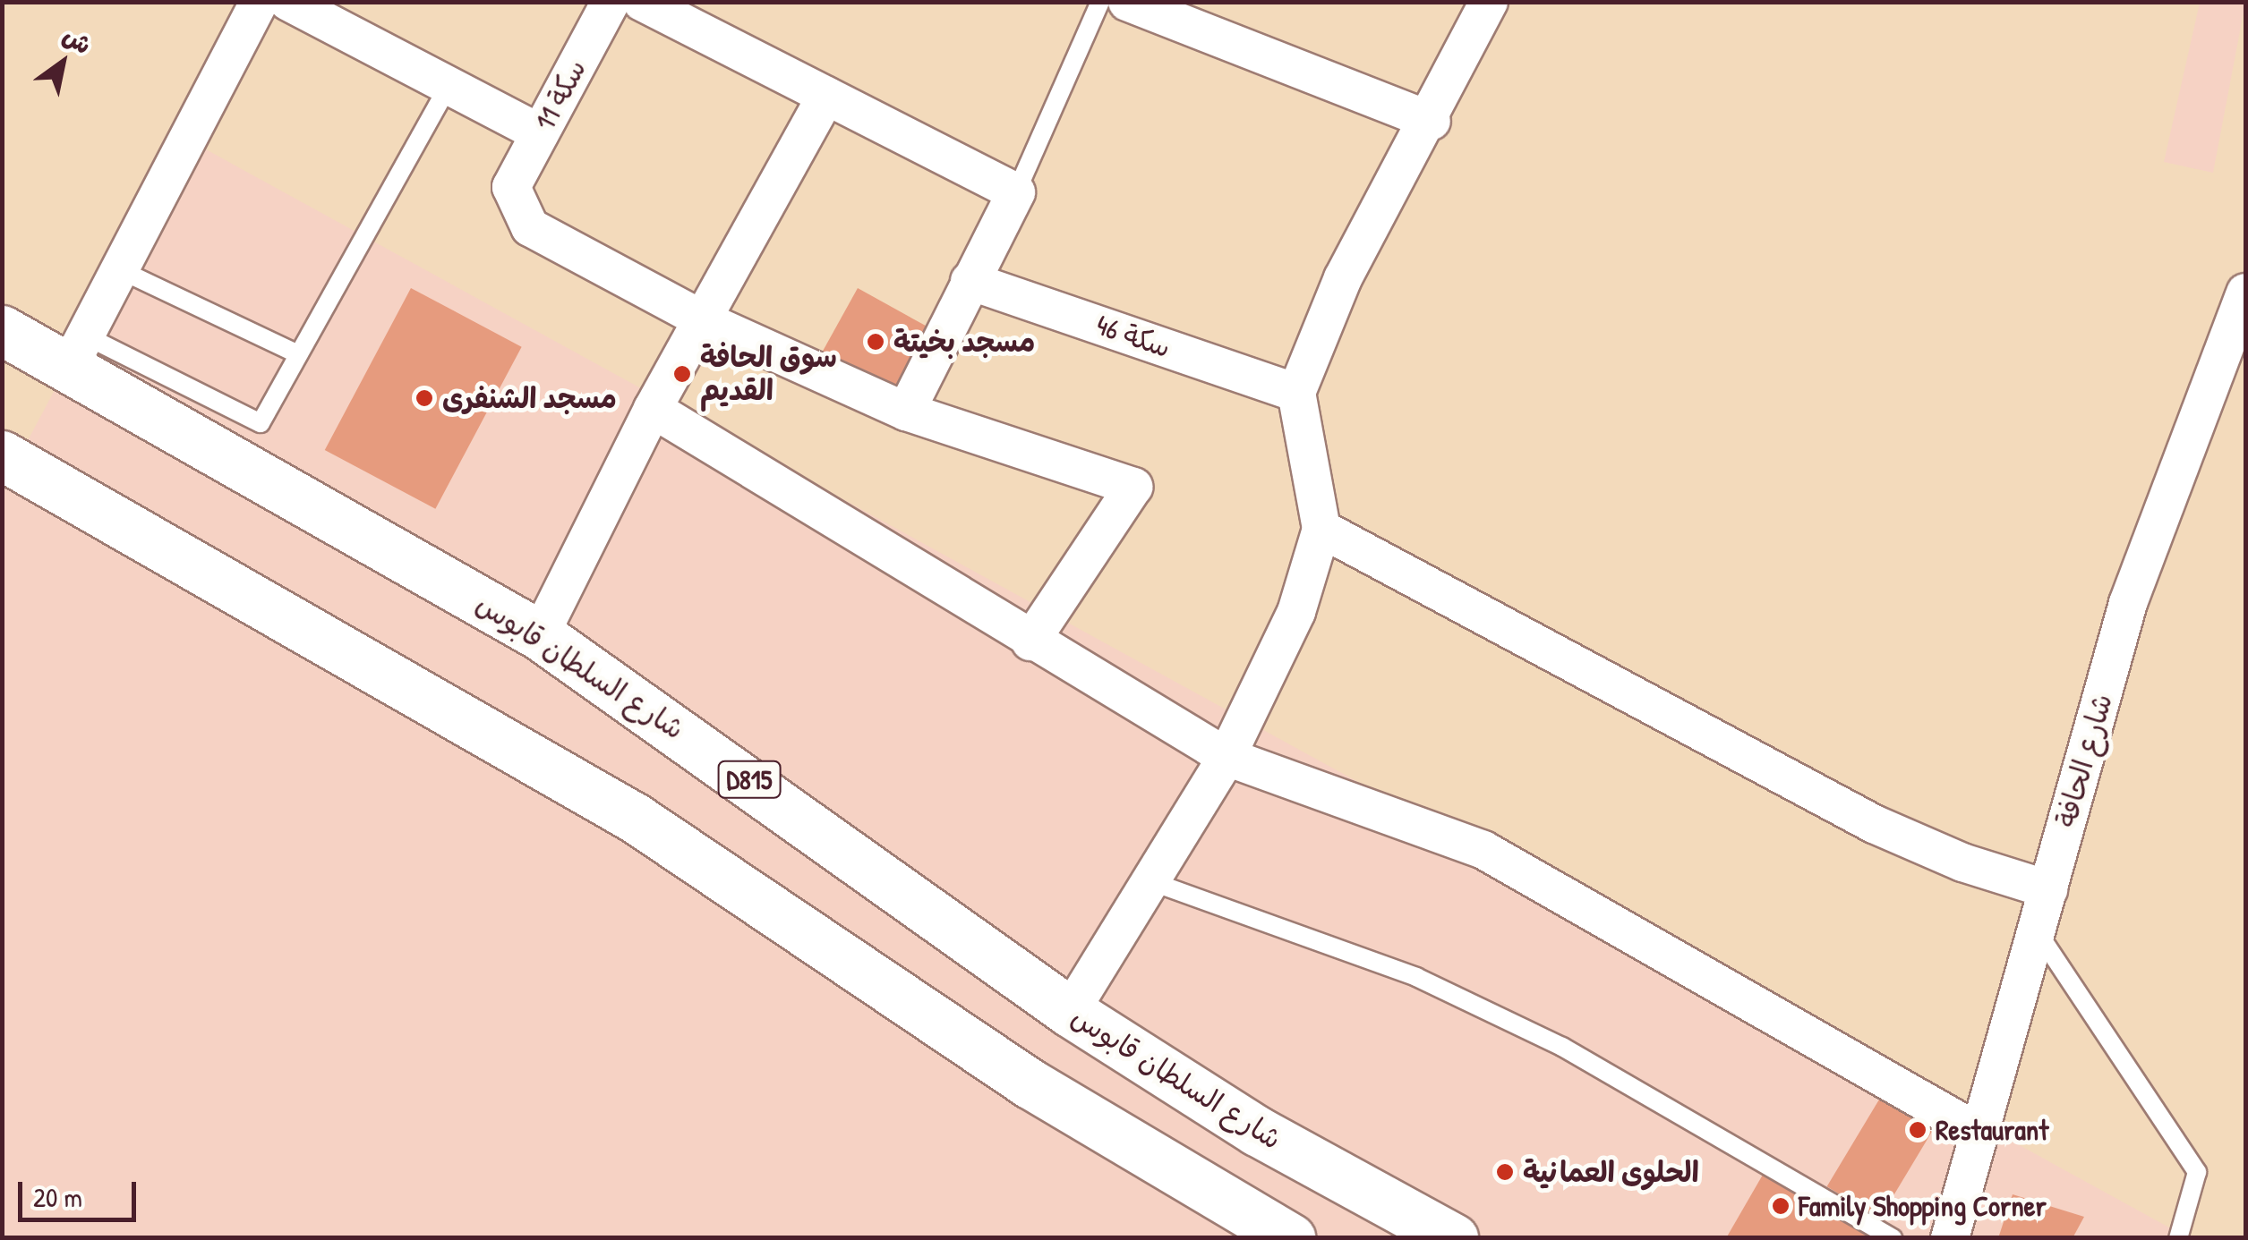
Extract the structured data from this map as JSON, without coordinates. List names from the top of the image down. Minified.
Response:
{"streets":{"main road":["شارع السلطان قابوس","D815"],"street":["سكة 11","سكة 46","شارع الحافة"]},"places":["مسجد بخيتة","سوق الحافة القديم","مسجد الشنفرى","Restaurant","الحلوى العمانية","Family Shopping Corner"],"scale_bar":"20 m","north":"top right"}
